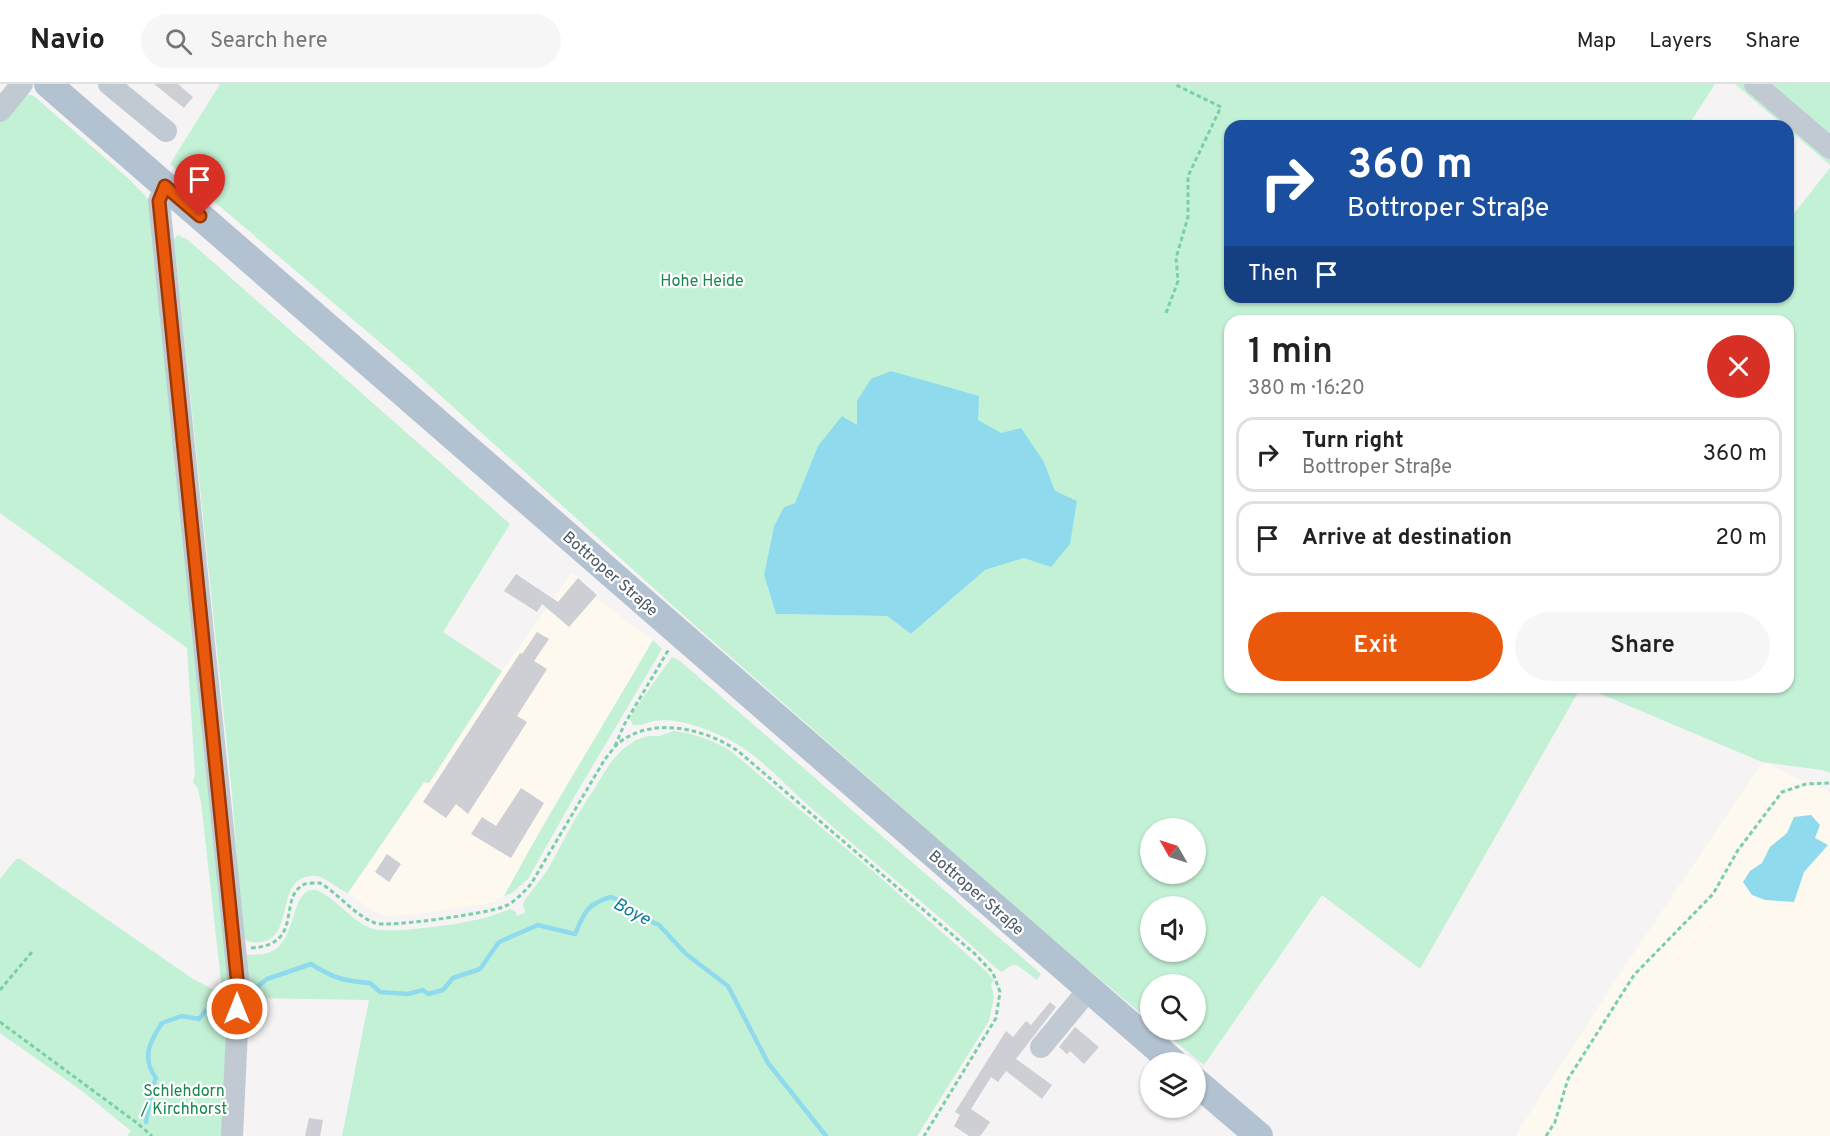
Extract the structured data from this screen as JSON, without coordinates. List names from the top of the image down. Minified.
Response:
{"streets":{"main road":["Bottroper Straße"]},"water":["Boye"],"parks":["Hohe Heide","Schlehdorn / Kirchhorst"],"north":"top left","page":{"header":"Navio","search":"Search here","nav":["Map","Layers","Share"],"turn":["360 m","Bottroper Straße"],"then":"Then","heading":["1 min","380 m · 16:20"],"list":[{"name":"Turn right","note":"Bottroper Straße","value":"360 m"},{"name":"Arrive at destination","value":"20 m"}],"buttons":["Exit","Share"]}}
